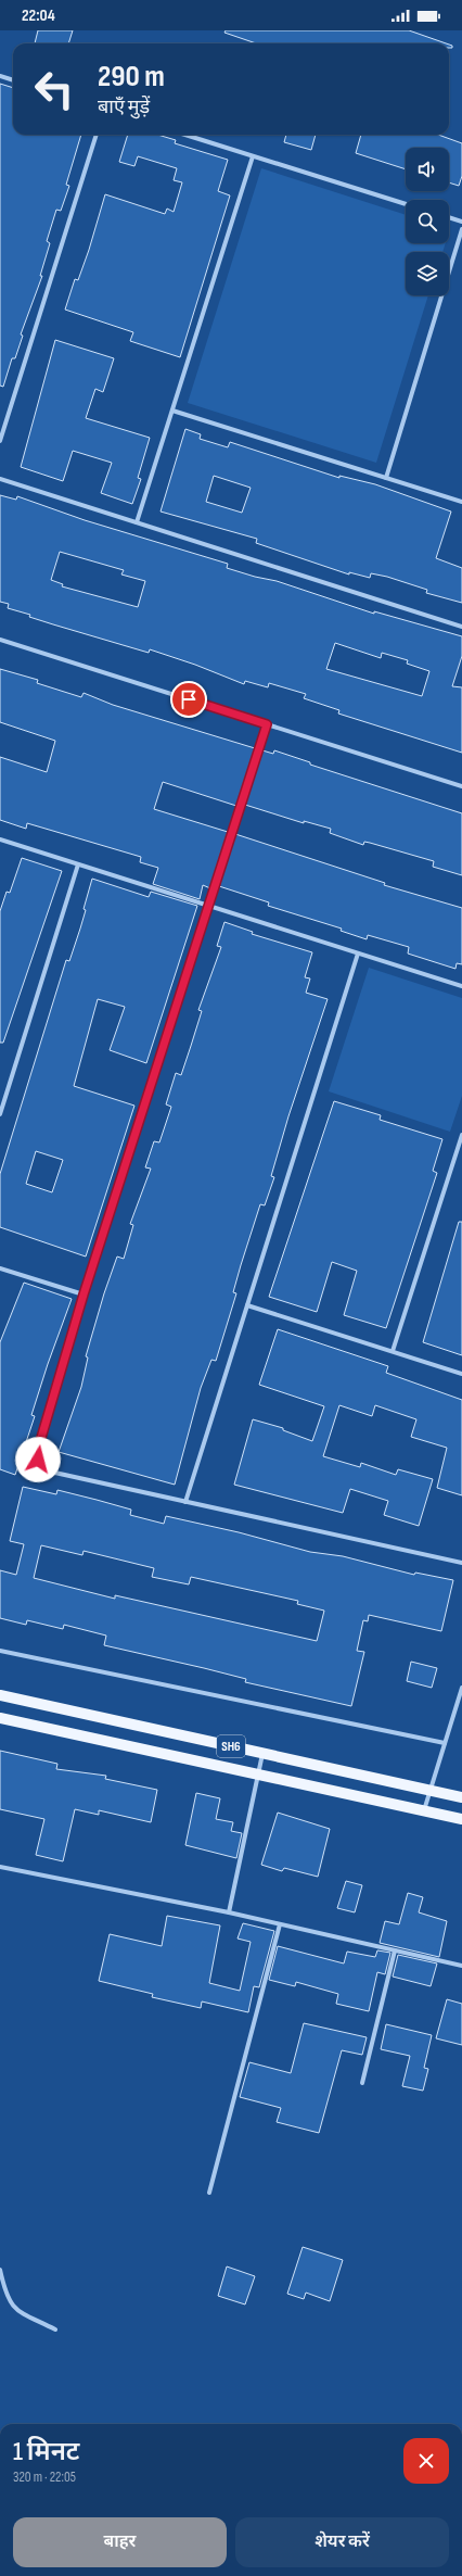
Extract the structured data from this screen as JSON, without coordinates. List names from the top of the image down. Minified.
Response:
{"streets":{"main road":["SH6"]},"page":{"status":"22:04","turn":["290 m","बाएँ मुड़ें"],"heading":["1 मिनट","320 m · 22:05"],"buttons":["बाहर","शेयर करें"]}}
